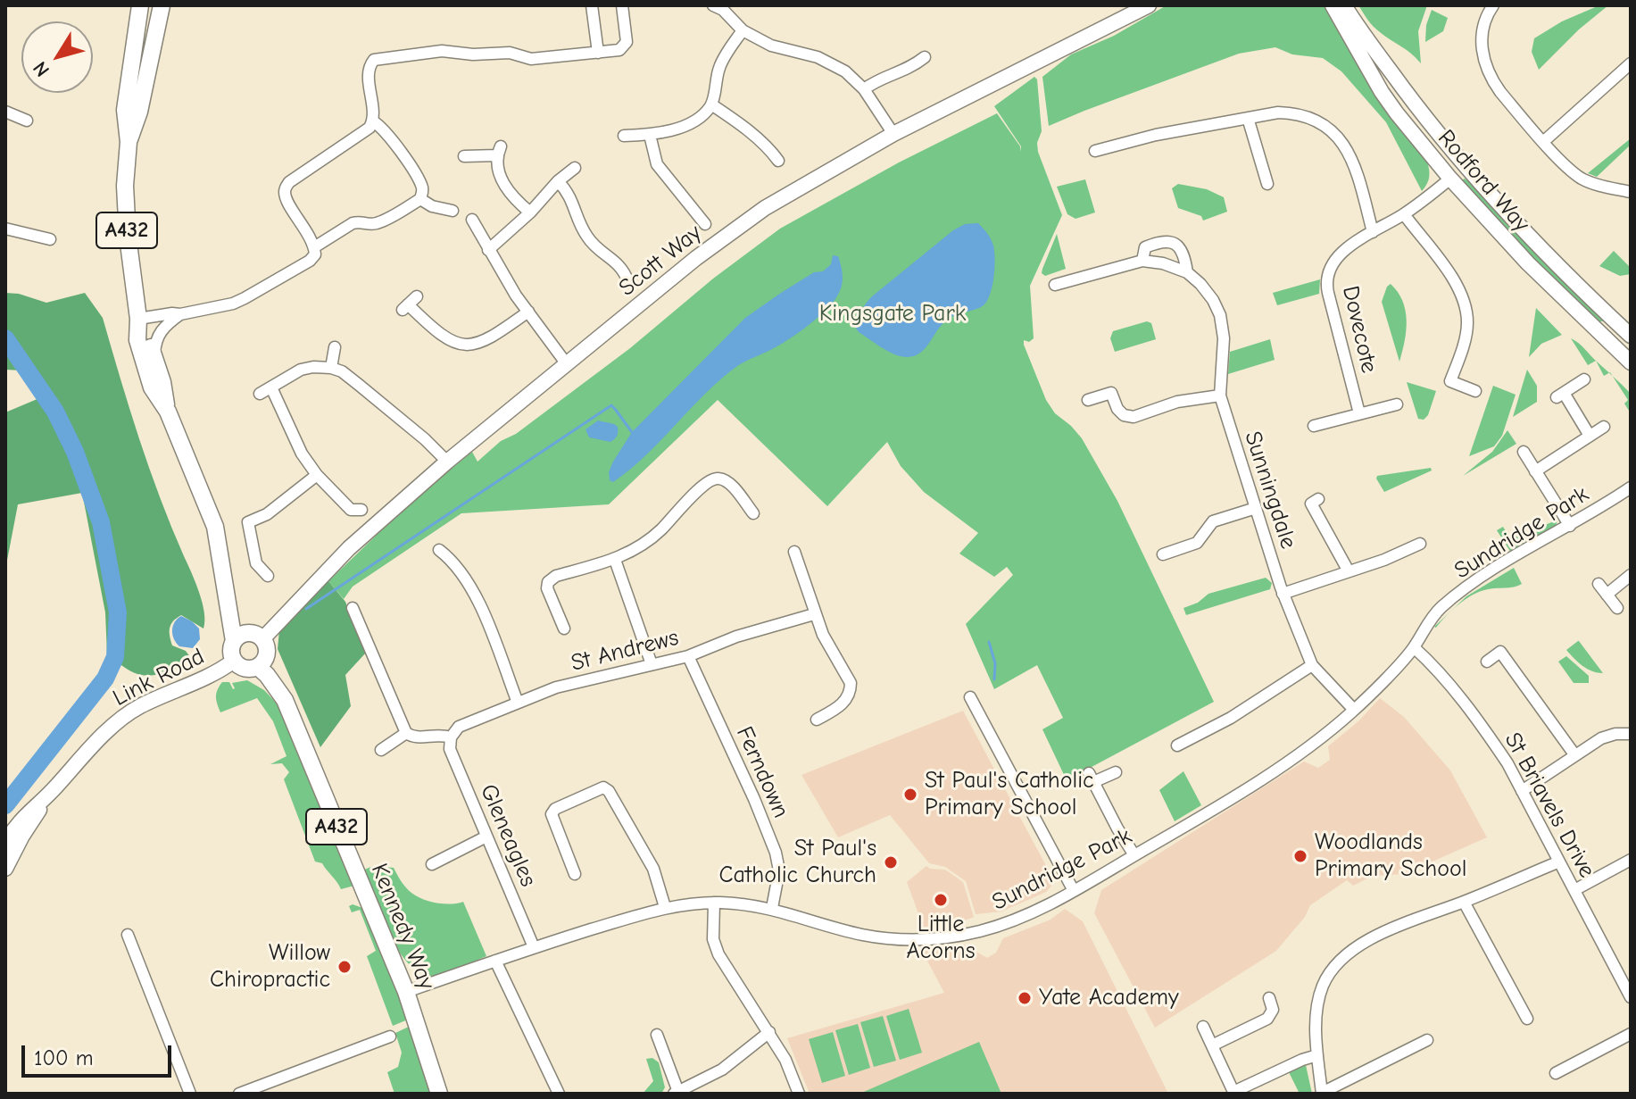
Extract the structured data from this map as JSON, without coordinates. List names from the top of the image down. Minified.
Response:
{"streets":{"main road":["A432","Kennedy Way"],"street":["Rodford Way","Scott Way","Dovecote","Sunningdale","Sundridge Park","St Andrews","Link Road","Ferndown","St Briavels Drive","Gleneagles"]},"crossings":[["Rodford Way","Dovecote"],["A432","Scott Way"],["A432","Link Road"],["A432","Kennedy Way"],["Scott Way","Link Road"],["Scott Way","Kennedy Way"],["Sunningdale","Sundridge Park"],["Sundridge Park","Ferndown"],["Sundridge Park","St Briavels Drive"],["Sundridge Park","Gleneagles"],["Sundridge Park","Kennedy Way"],["St Andrews","Ferndown"],["St Andrews","Gleneagles"],["Link Road","Kennedy Way"]],"parks":["Kingsgate Park"],"places":["St Paul's Catholic Primary School","Woodlands Primary School","St Paul's Catholic Church","Little Acorns","Willow Chiropractic","Yate Academy"],"scale_bar":"100 m","north":"bottom left"}
